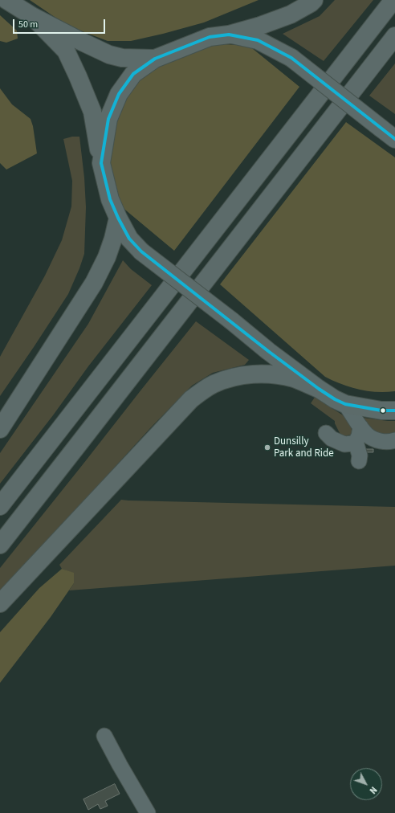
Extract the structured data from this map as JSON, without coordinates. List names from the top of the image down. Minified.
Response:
{"places":["Dunsilly Park and Ride"],"scale_bar":"50 m","north":"bottom right"}
